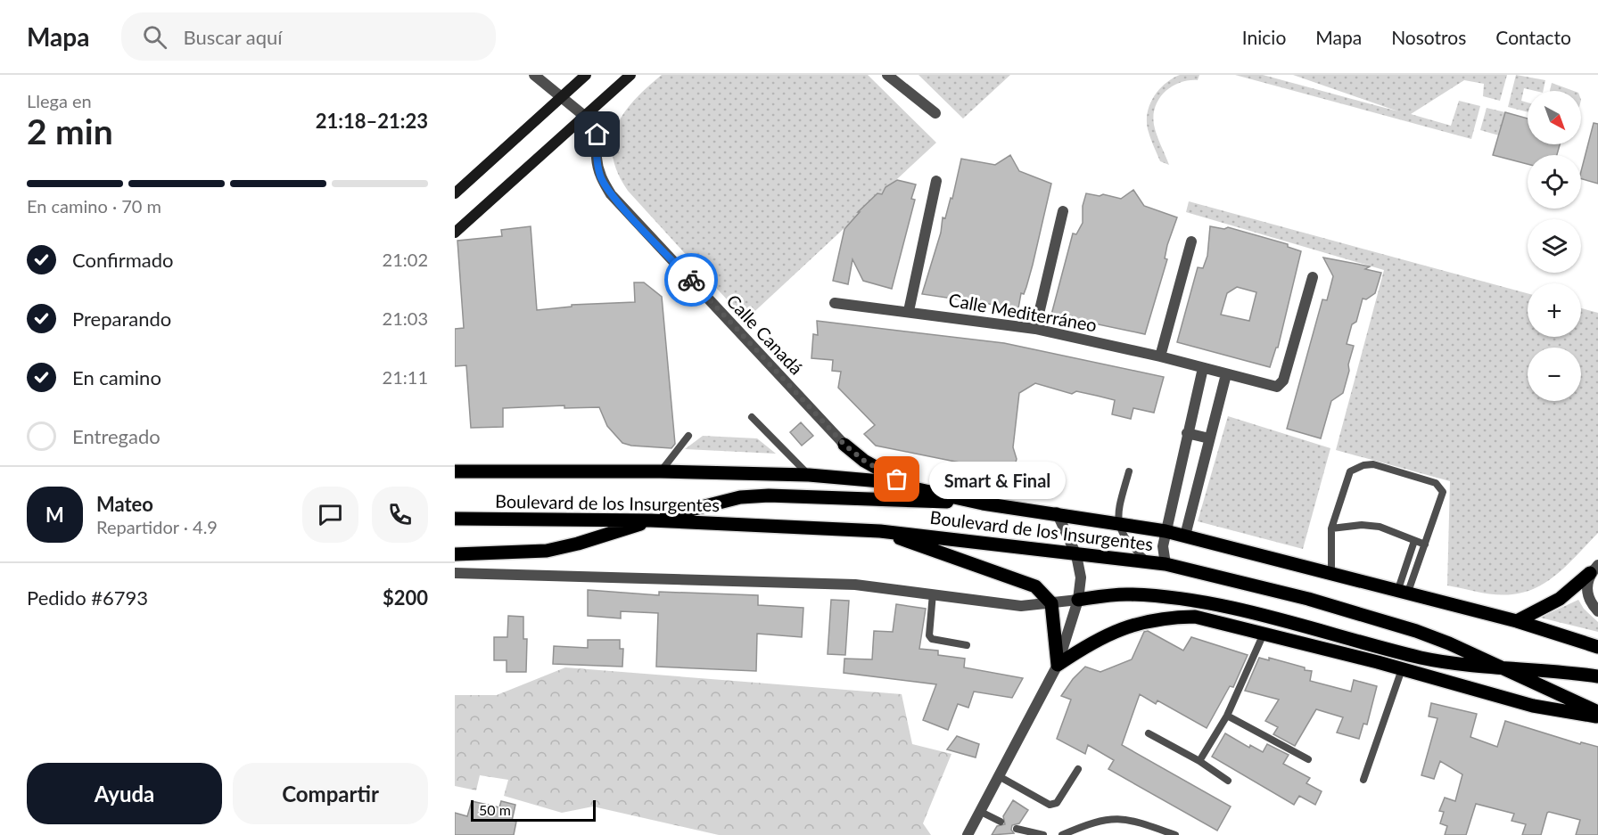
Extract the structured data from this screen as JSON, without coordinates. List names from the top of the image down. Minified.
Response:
{"streets":{"main road":["Boulevard de los Insurgentes"],"street":["Calle Mediterráneo","Calle Canadá"]},"places":["Smart & Final"],"scale_bar":"50 m","north":"bottom right","page":{"header":"Mapa","search":"Buscar aquí","nav":["Inicio","Mapa","Nosotros","Contacto"],"heading":["2 min","Llega en","21:18–21:23"],"panel":["Mateo","Repartidor · 4.9","Pedido #6793","$200"],"map_buttons":["+","−"],"bar":"En camino · 70 m","list":[["Confirmado","21:02"],["Preparando","21:03"],["En camino","21:11"],"Entregado"],"bubble":"Smart & Final","round":"M","buttons":["Ayuda","Compartir"],"scale":"50 m"}}
